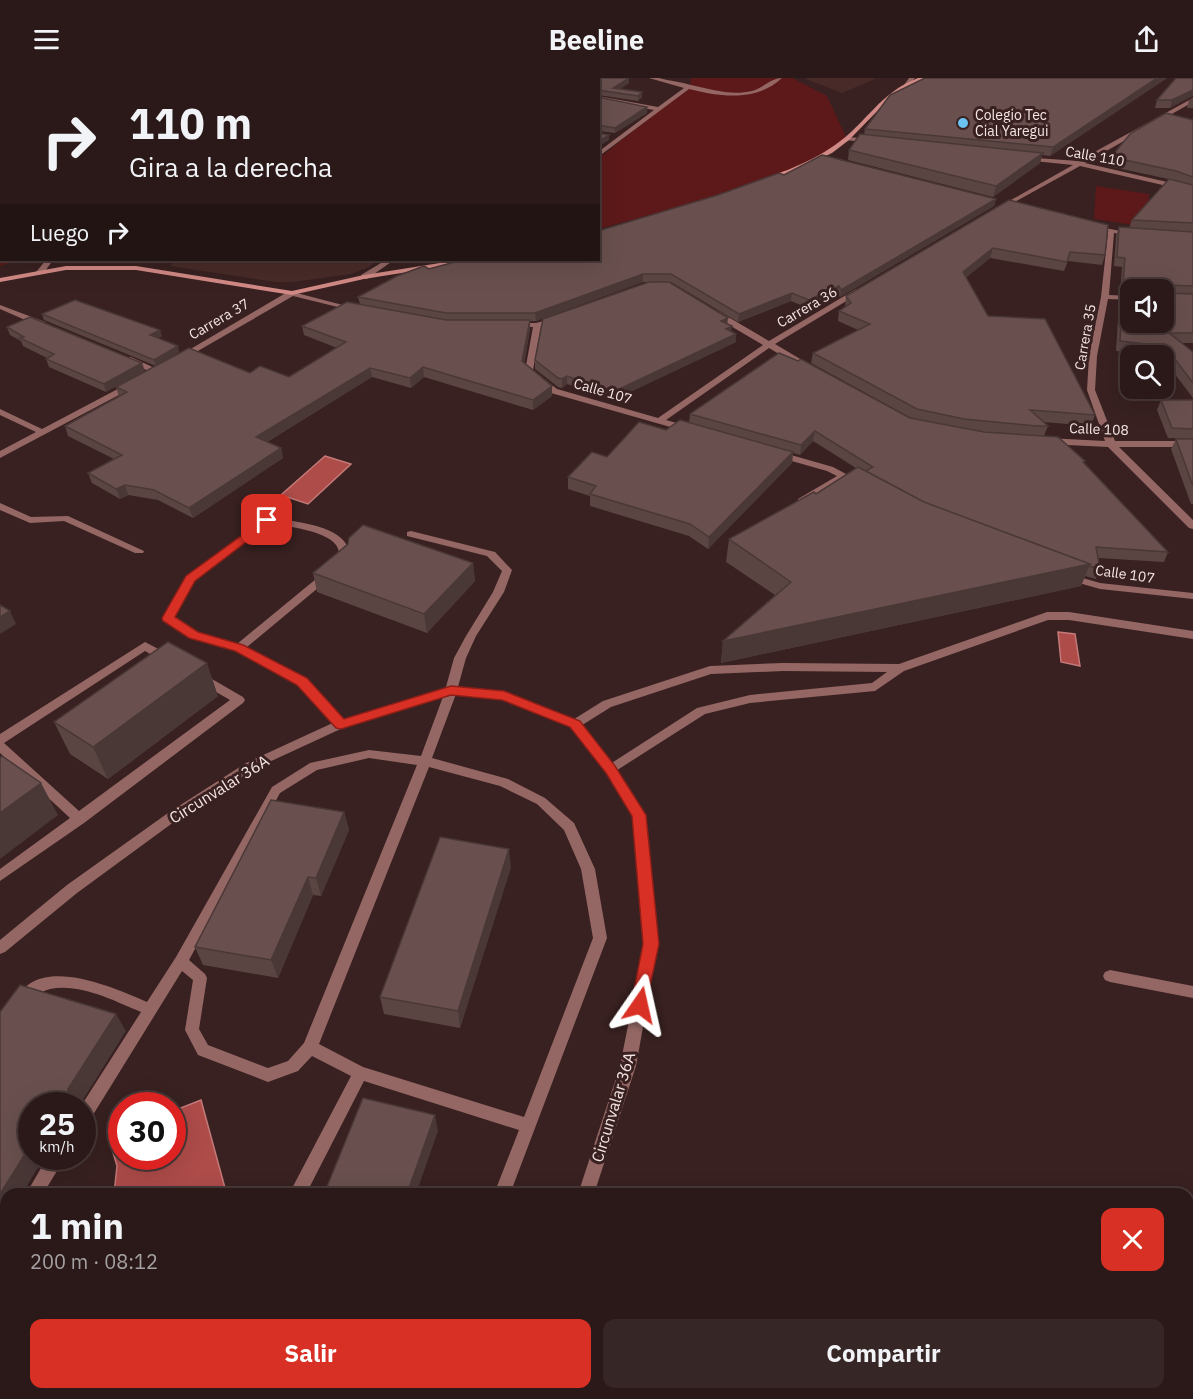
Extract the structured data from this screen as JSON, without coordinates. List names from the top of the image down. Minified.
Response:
{"streets":{"main road":["Carrera 37"],"street":["Calle 110","Carrera 36","Carrera 35","Calle 107","Calle 108","Circunvalar 36A"]},"crossings":[["Carrera 36","Calle 107"],["Carrera 35","Calle 108"]],"places":["Colegio Tec Cial Yaregui"],"page":{"header":"Beeline","turn":["110 m","Gira a la derecha"],"then":"Luego","speed":"25 km/h","limit":"30","heading":["1 min","200 m · 08:12"],"buttons":["Salir","Compartir"]}}
